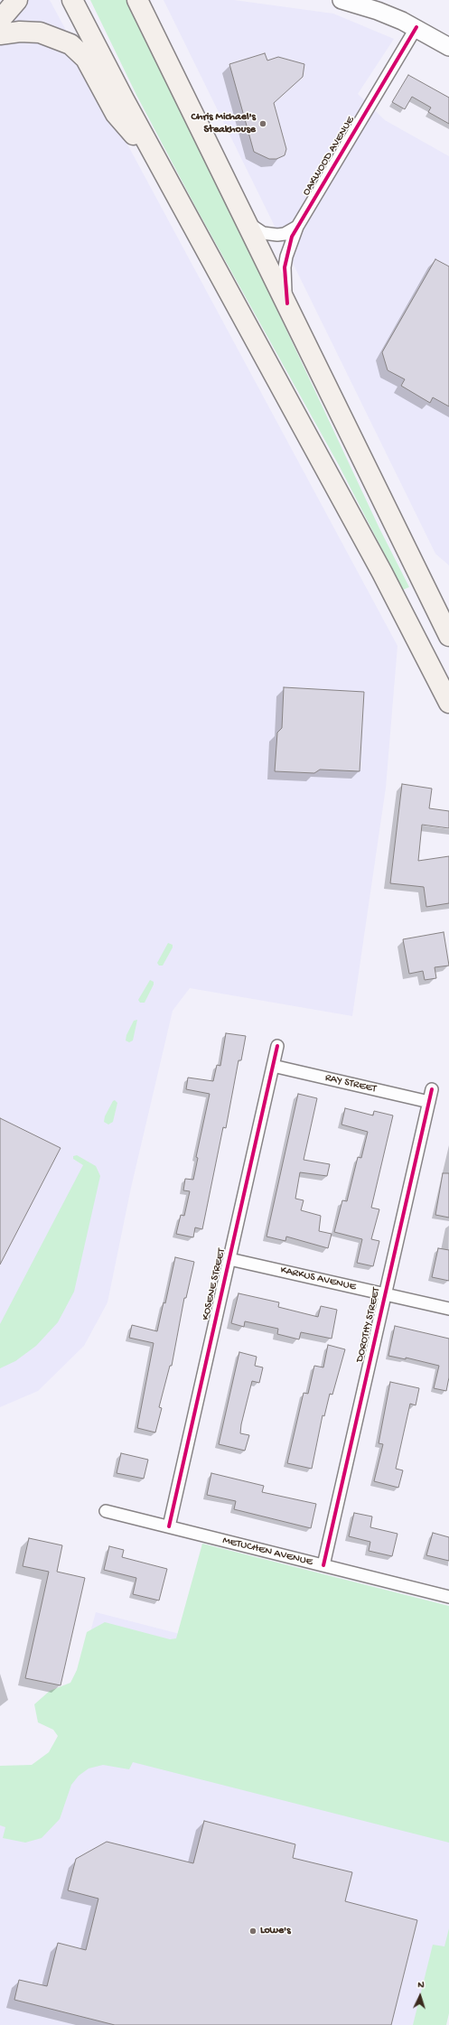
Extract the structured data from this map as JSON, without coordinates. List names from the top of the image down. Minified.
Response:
{"streets":{"street":["OAKWOOD AVENUE","RAY STREET","KARKUS AVENUE","KOSENE STREET","DOROTHY STREET","METUCHEN AVENUE"]},"crossings":[["RAY STREET","KOSENE STREET"],["RAY STREET","DOROTHY STREET"],["KARKUS AVENUE","KOSENE STREET"],["KARKUS AVENUE","DOROTHY STREET"],["KOSENE STREET","METUCHEN AVENUE"],["DOROTHY STREET","METUCHEN AVENUE"]],"places":["Chris Michael's Steakhouse","Lowe's"],"north":"top"}
